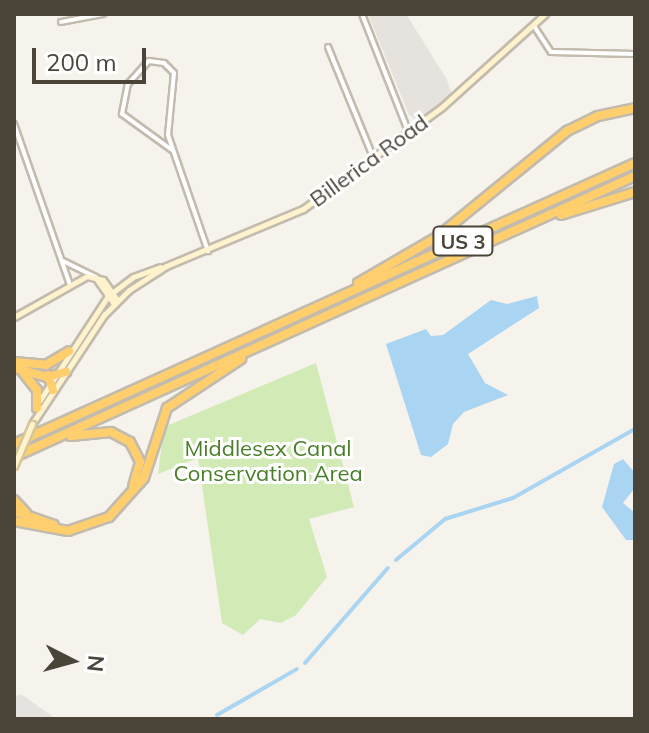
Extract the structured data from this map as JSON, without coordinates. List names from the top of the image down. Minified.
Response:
{"streets":{"highway":["US 3"],"main road":["Billerica Road"]},"parks":["Middlesex Canal Conservation Area"],"scale_bar":"200 m","north":"right"}
